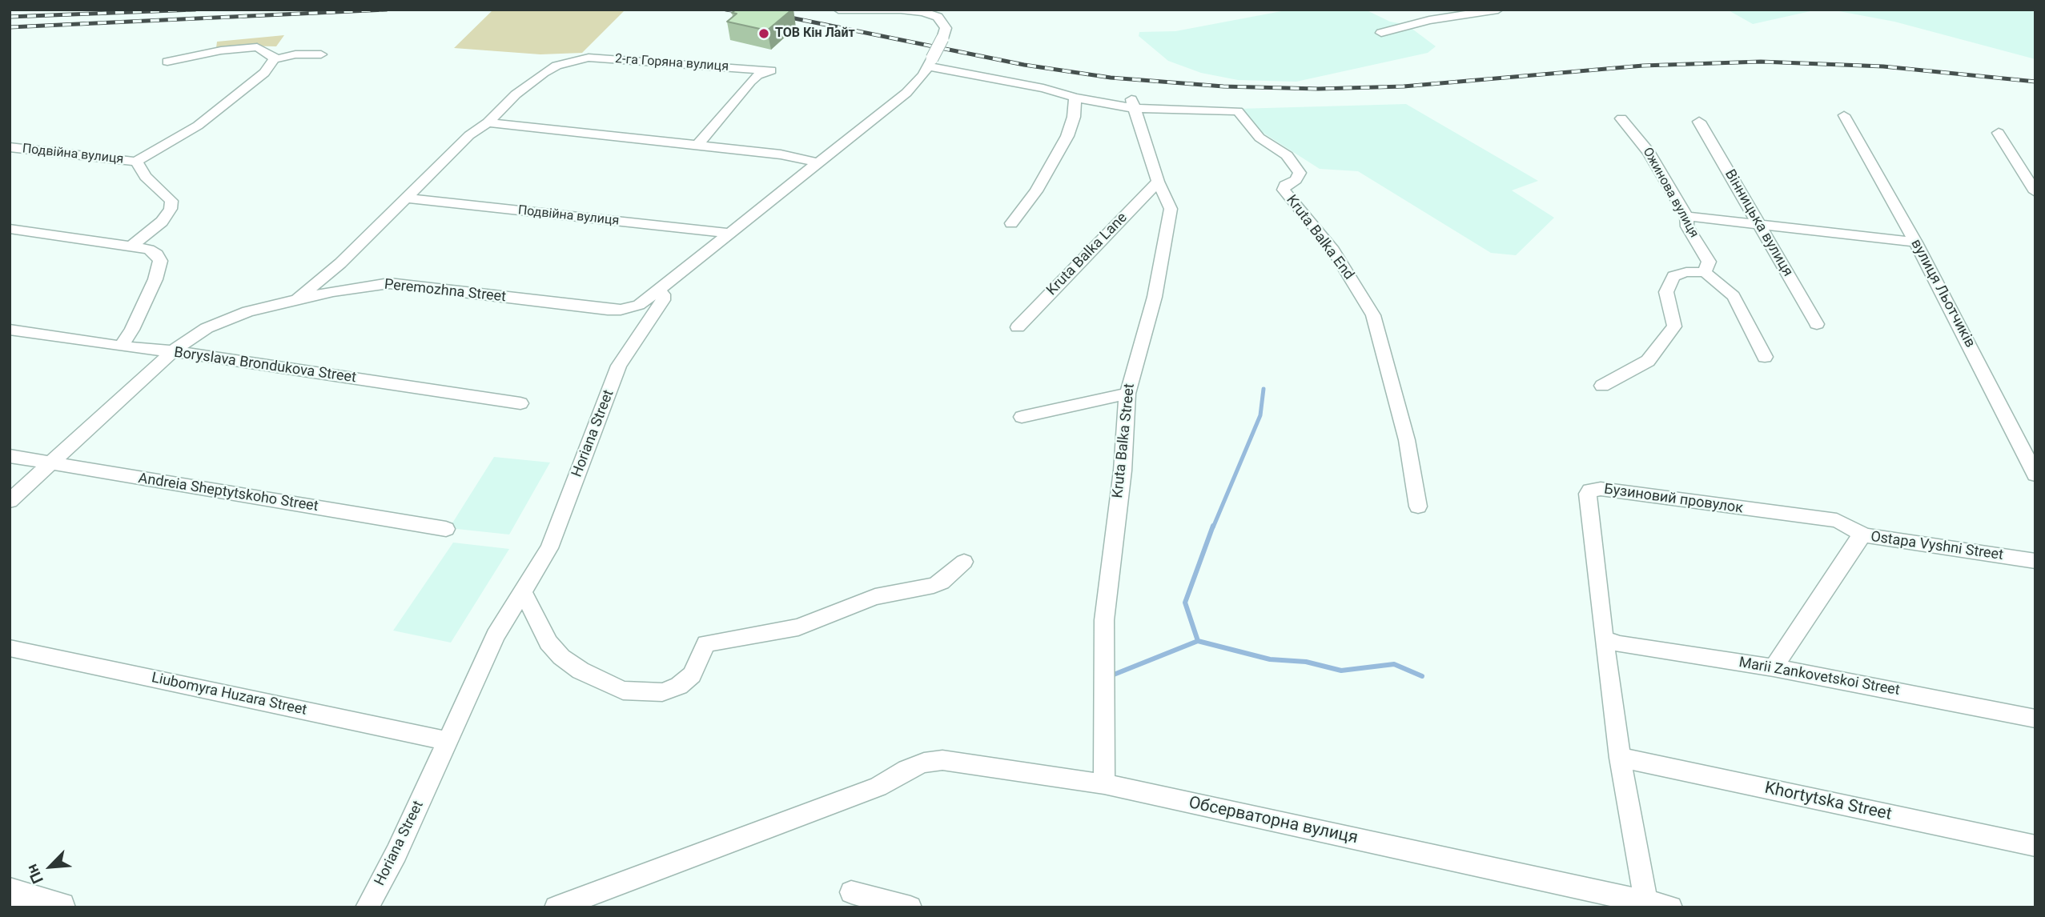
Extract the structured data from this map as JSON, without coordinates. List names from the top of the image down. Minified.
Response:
{"streets":{"street":["2-га Горяна вулиця","Подвійна вулиця","Ожинова вулиця","Вінницька вулиця","Kruta Balka End","Kruta Balka Lane","Peremozhna Street","вулиця Льотчиків","Boryslava Brondukova Street","Horiana Street","Kruta Balka Street","Andreia Sheptytskoho Street","Бузиновий провулок","Ostapa Vyshni Street","Marii Zankovetskoi Street","Liubomyra Huzara Street","Khortytska Street","Обсерваторна вулиця"]},"crossings":[["2-га Горяна вулиця","Подвійна вулиця"],["2-га Горяна вулиця","Peremozhna Street"],["Kruta Balka End","Kruta Balka Street"],["Kruta Balka Lane","Kruta Balka Street"],["Peremozhna Street","Boryslava Brondukova Street"],["Peremozhna Street","Horiana Street"],["Peremozhna Street","Andreia Sheptytskoho Street"],["Horiana Street","Liubomyra Huzara Street"],["Kruta Balka Street","Обсерваторна вулиця"],["Бузиновий провулок","Ostapa Vyshni Street"],["Бузиновий провулок","Marii Zankovetskoi Street"],["Бузиновий провулок","Khortytska Street"],["Бузиновий провулок","Обсерваторна вулиця"],["Ostapa Vyshni Street","Marii Zankovetskoi Street"]],"places":["ТОВ Кін Лайт"],"north":"bottom left"}
